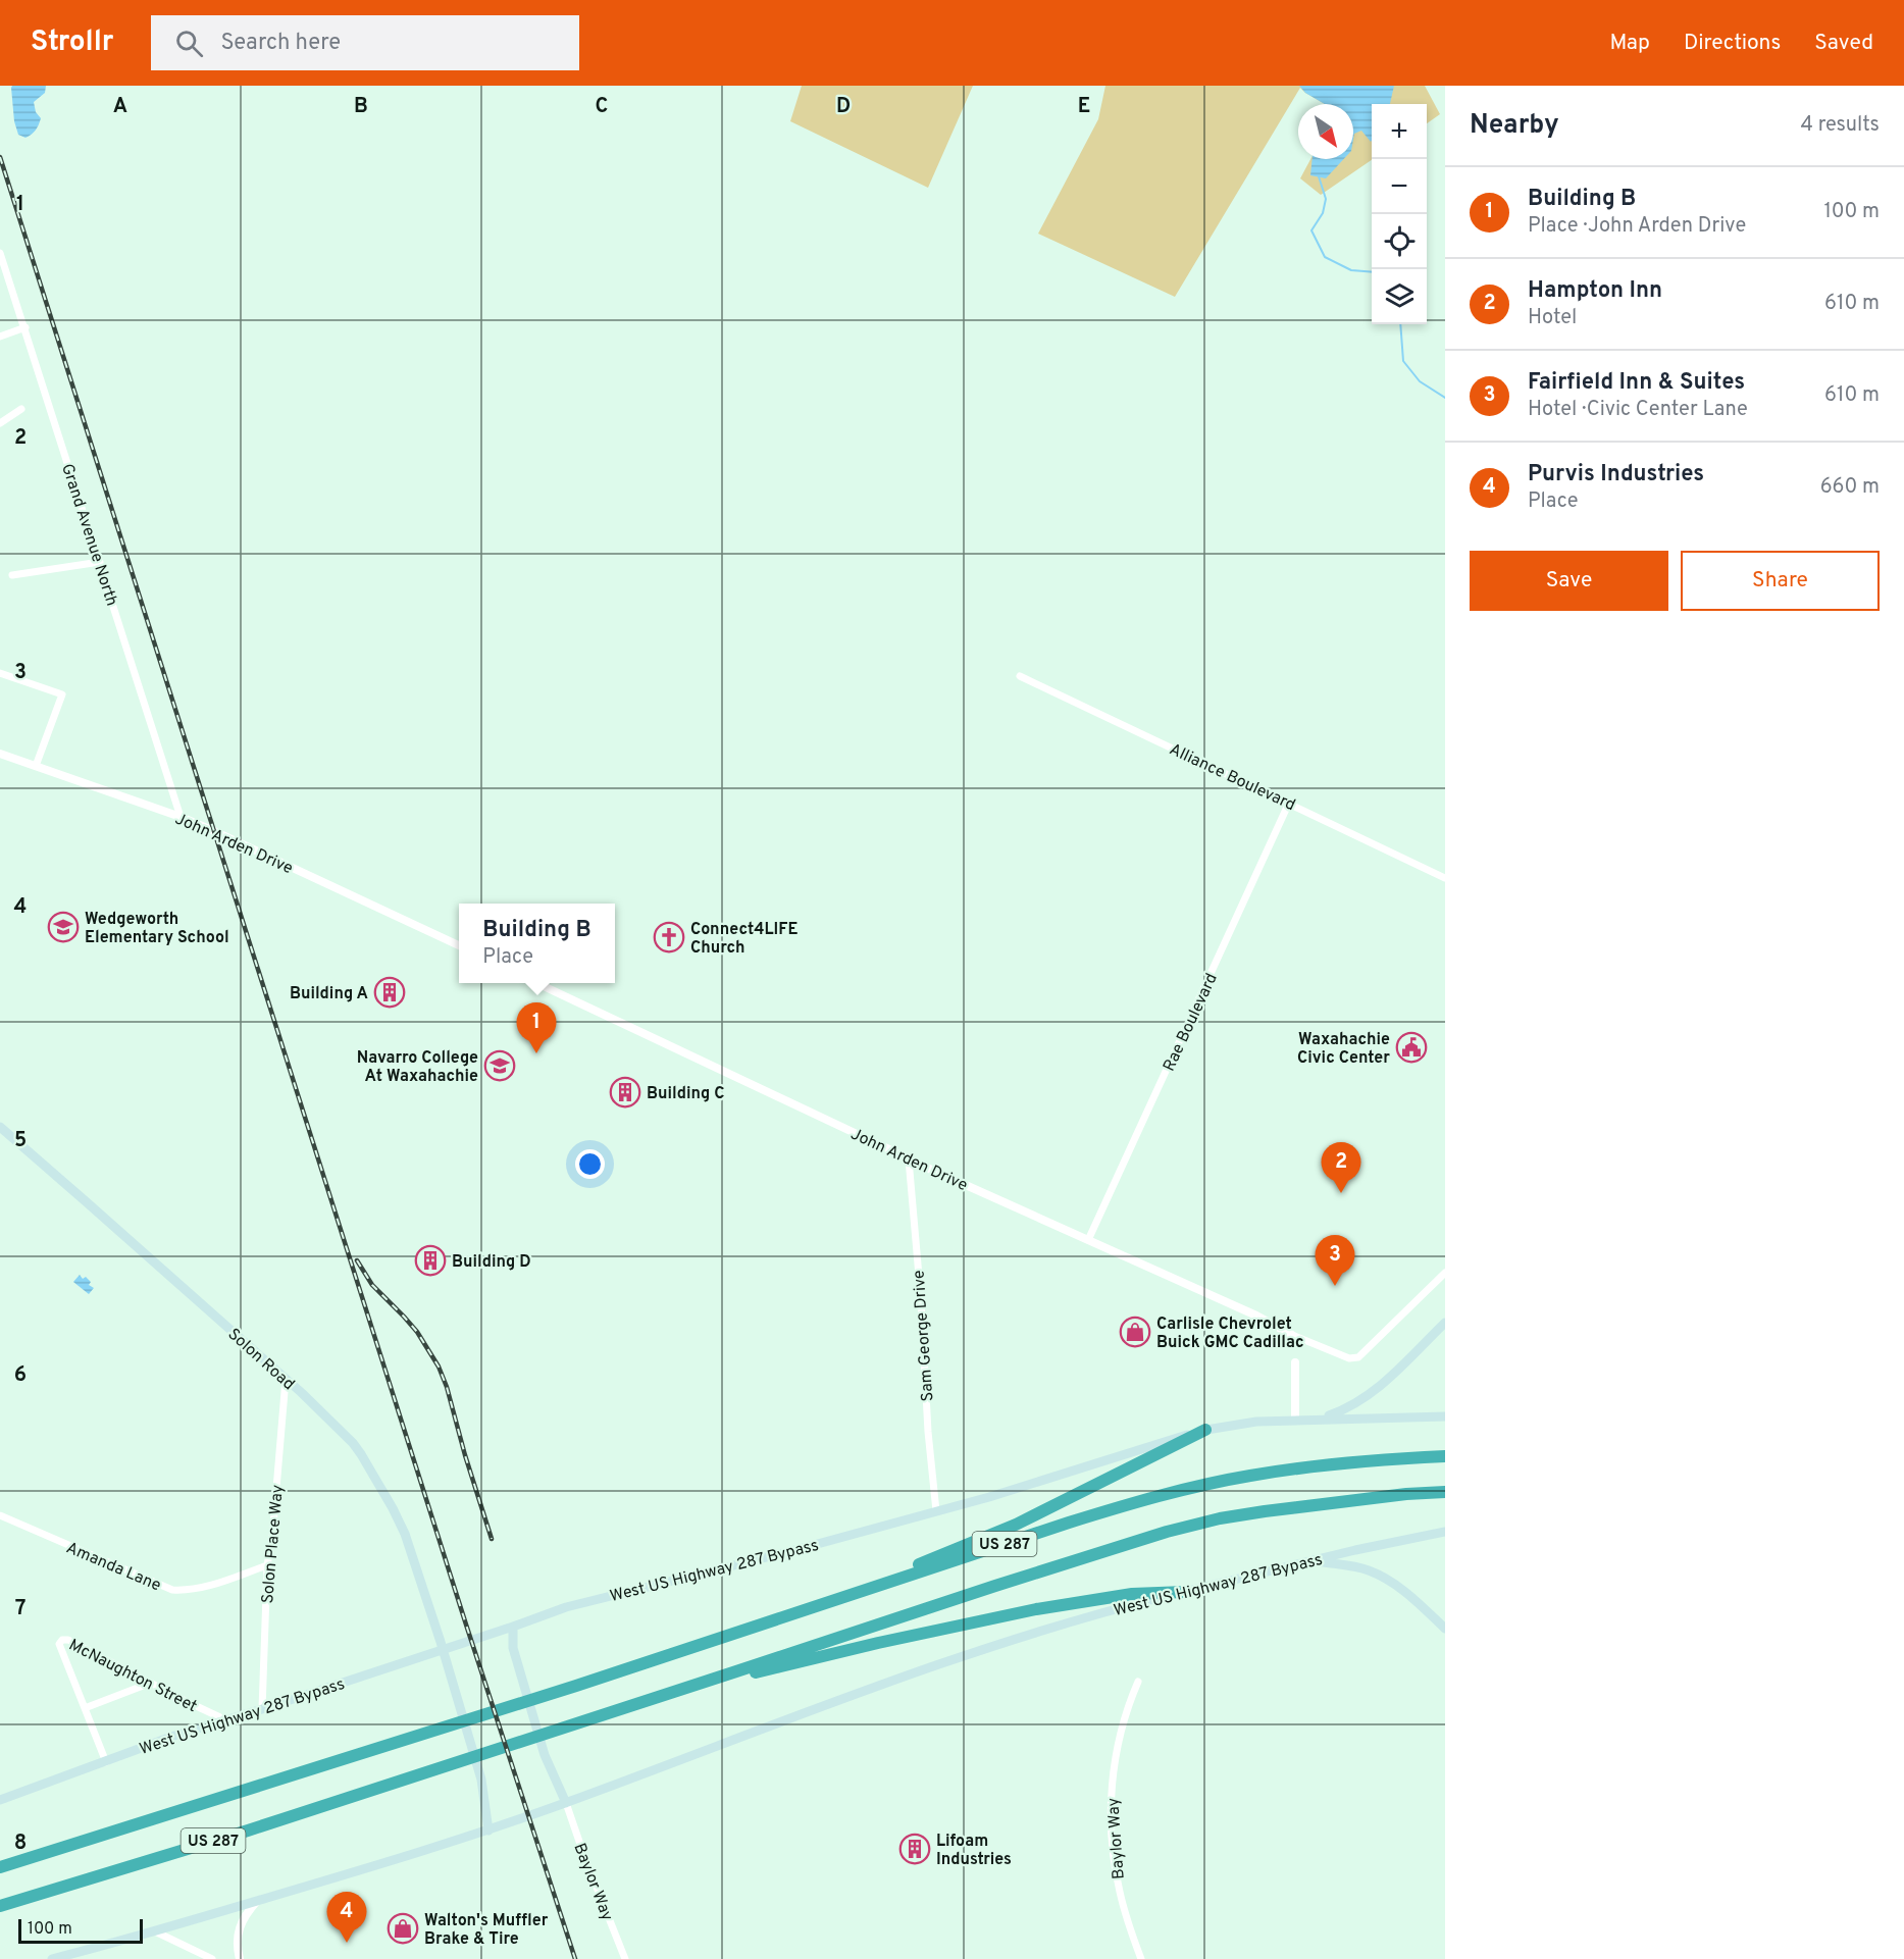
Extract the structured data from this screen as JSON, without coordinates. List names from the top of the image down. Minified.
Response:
{"streets":{"highway":["US 287"],"main road":["Solon Road","West US Highway 287 Bypass"],"street":["Grand Avenue North","Alliance Boulevard","John Arden Drive","Rae Boulevard","Sam George Drive","Solon Place Way","Amanda Lane","McNaughton Street","Baylor Way"]},"crossings":[["Grand Avenue North","John Arden Drive"],["Alliance Boulevard","Rae Boulevard"],["John Arden Drive","Rae Boulevard"],["John Arden Drive","Sam George Drive"],["Sam George Drive","West US Highway 287 Bypass"],["Solon Road","Solon Place Way"],["Solon Road","West US Highway 287 Bypass"],["Solon Place Way","Amanda Lane"],["Solon Place Way","West US Highway 287 Bypass"],["West US Highway 287 Bypass","McNaughton Street"],["West US Highway 287 Bypass","Baylor Way"]],"places":{"school or university":["Wedgeworth Elementary School","Navarro College At Waxahachie"],"church":["Connect4LIFE Church"],"building":["Building A","Building C","Building D","Lifoam Industries"],"public building":["Waxahachie Civic Center"],"shop":["Carlisle Chevrolet Buick GMC Cadillac","Walton's Muffler Brake & Tire"]},"scale_bar":"100 m","north":"bottom right","page":{"header":"Strollr","search":"Search here","nav":["Map","Directions","Saved"],"heading":["Nearby","4 results"],"map_buttons":["+","−"],"list":[{"mark":"1","name":"Building B","note":"Place · John Arden Drive","value":"100 m"},{"mark":"2","name":"Hampton Inn","note":"Hotel","value":"610 m"},{"mark":"3","name":"Fairfield Inn & Suites","note":"Hotel · Civic Center Lane","value":"610 m"},{"mark":"4","name":"Purvis Industries","note":"Place","value":"660 m"}],"buttons":["Save","Share"],"popup":["Building B","Place"],"pins":["1","2","3","4"],"scale":"100 m"},"grid":{"columns":["A","B","C","D","E"],"rows":["1","2","3","4","5","6","7","8"]}}
